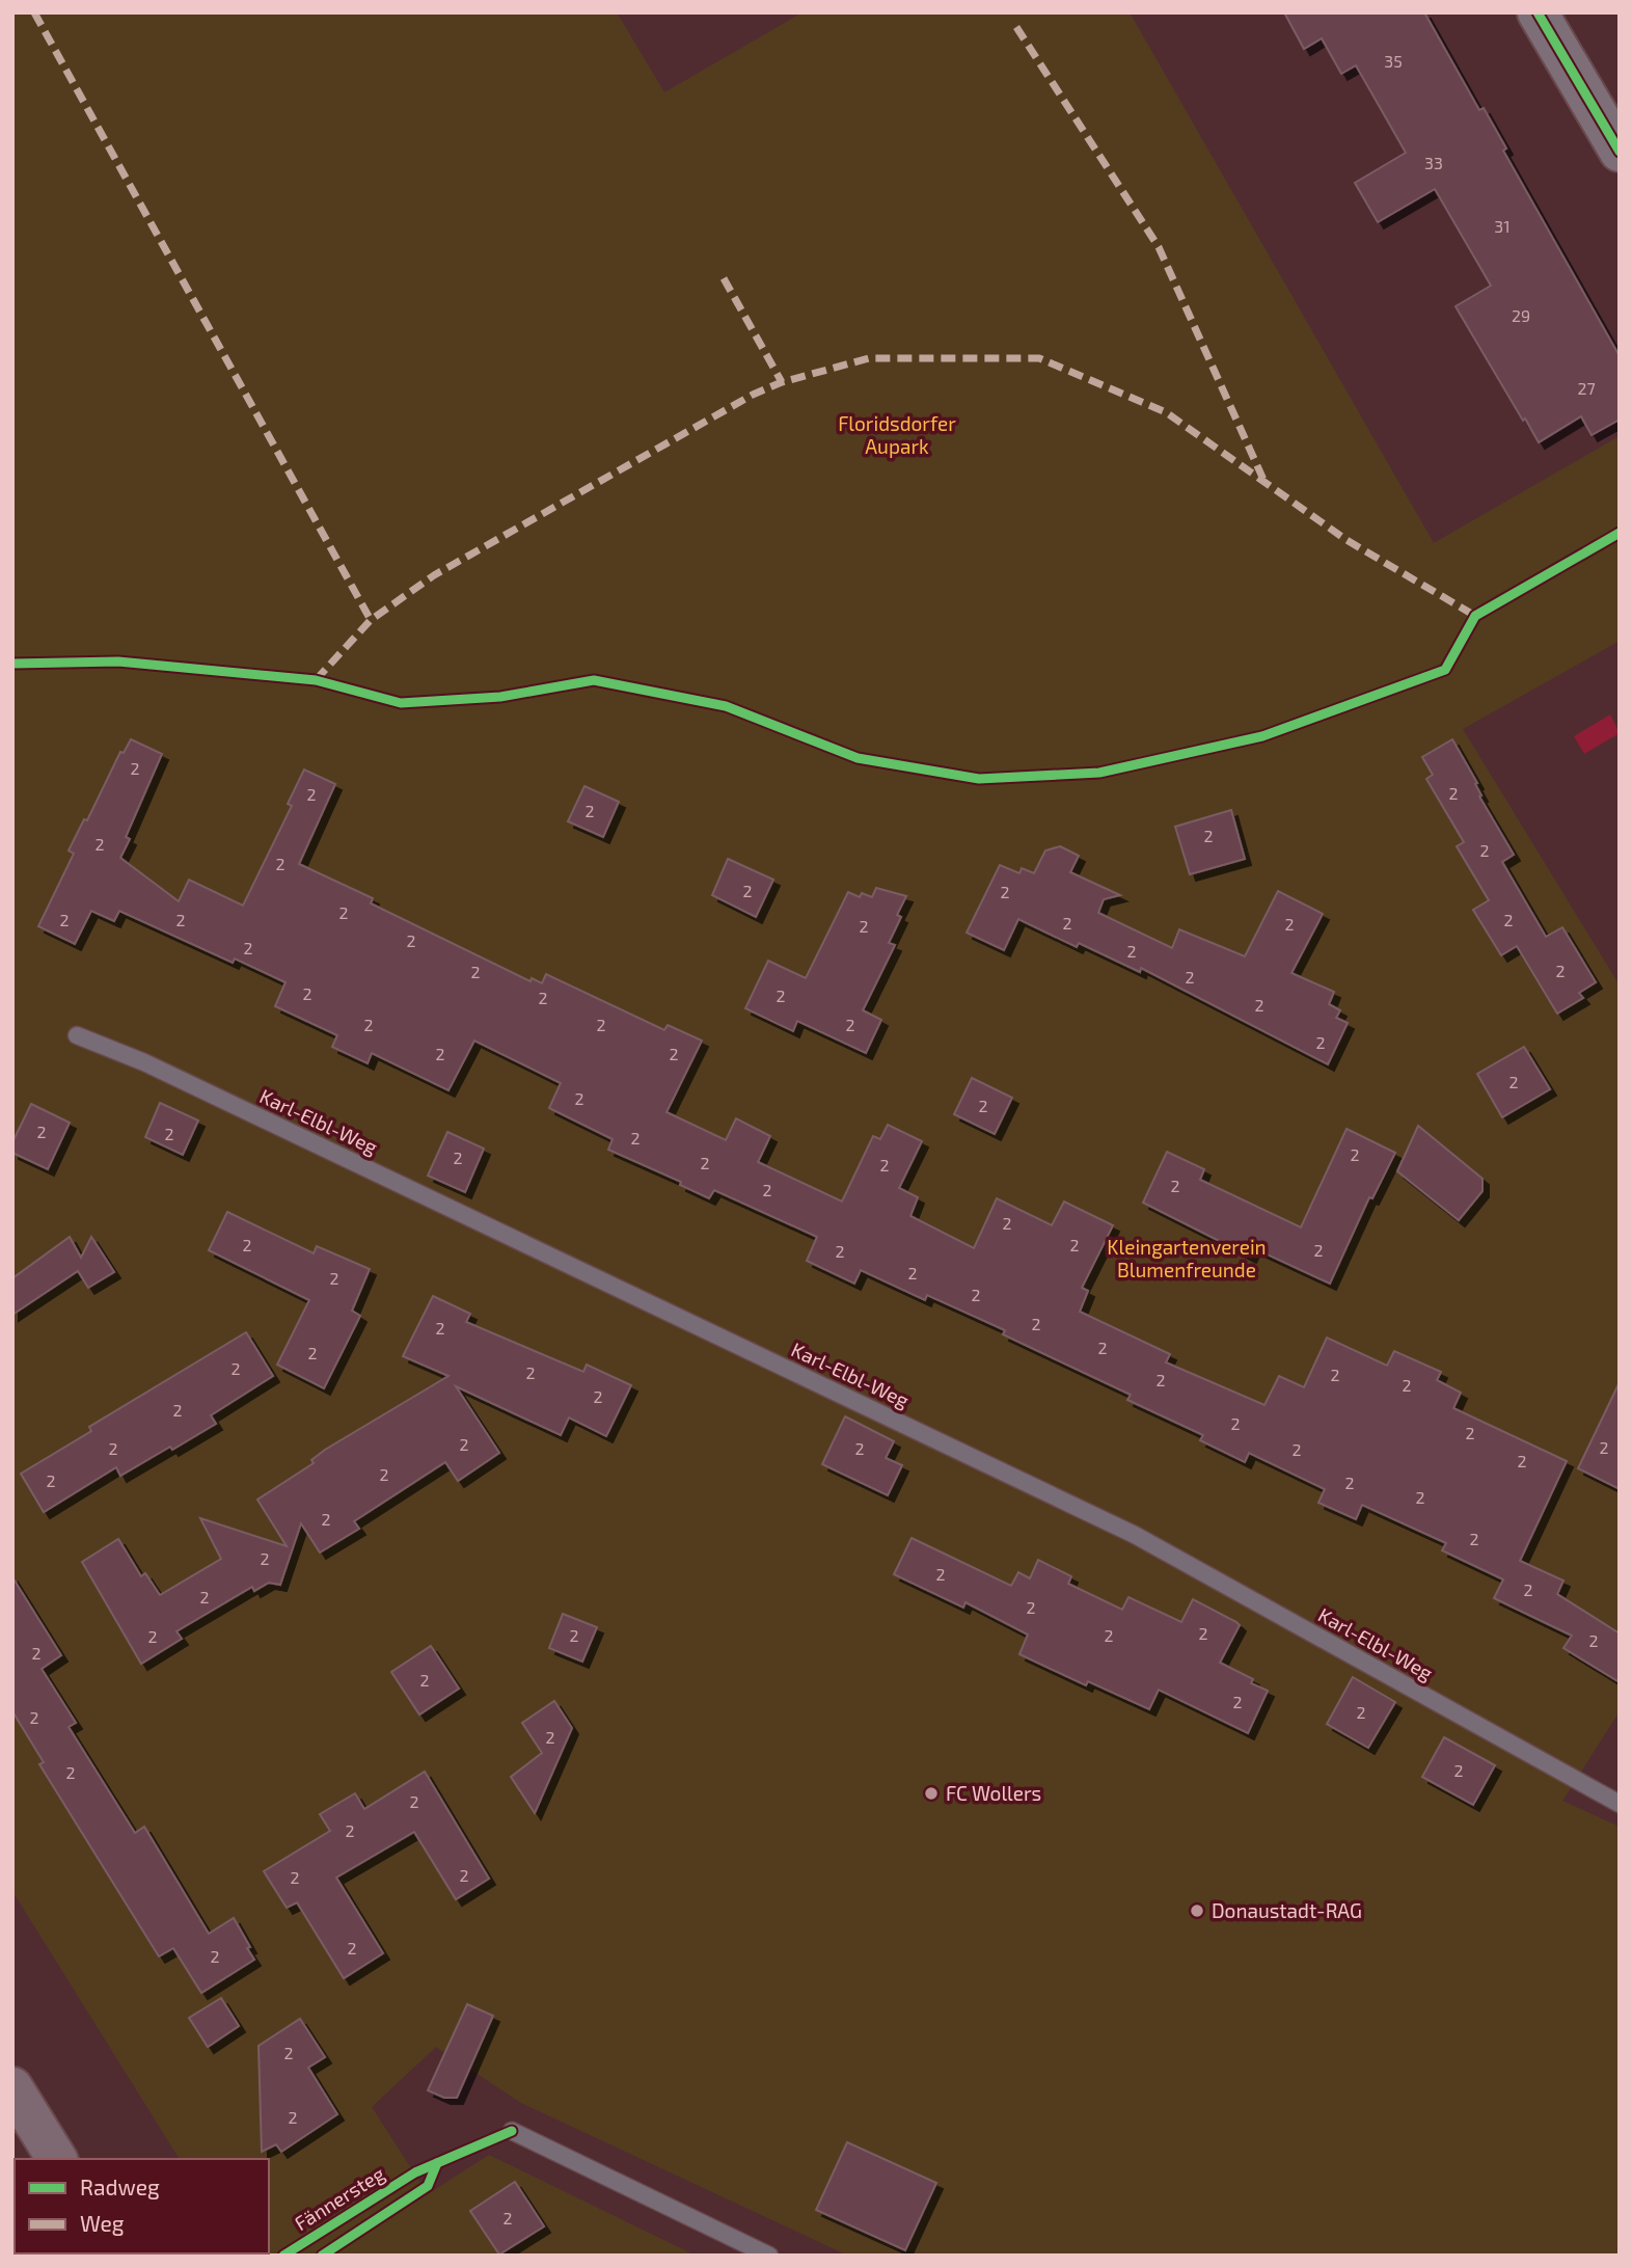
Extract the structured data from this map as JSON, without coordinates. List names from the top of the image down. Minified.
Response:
{"streets":{"lane":["Karl-Elbl-Weg"],"cycle path":["Fännersteg"]},"parks":["Floridsdorfer Aupark","Kleingartenverein Blumenfreunde"],"places":["FC Wollers","Donaustadt-RAG"],"house_numbers":["35","33","31","29","27","2","2","2","2","2","2","2","2","2","2","2","2","2","2","2","2","2","2","2","2","2","2","2","2","2","2","2","2","2","2","2","2","2","2","2","2","2","2","2","2","2","2","2","2","2","2","2","2","2","2","2","2","2","2","2","2","2","2","2","2","2","2","2","2","2","2","2","2","2","2","2","2","2","2","2","2","2","2","2","2","2","2","2","2","2","2","2","2","2","2","2","2","2","2","2","2","2","2","2","2","2","2","2","2","2"],"legend":["Radweg","Weg"]}
